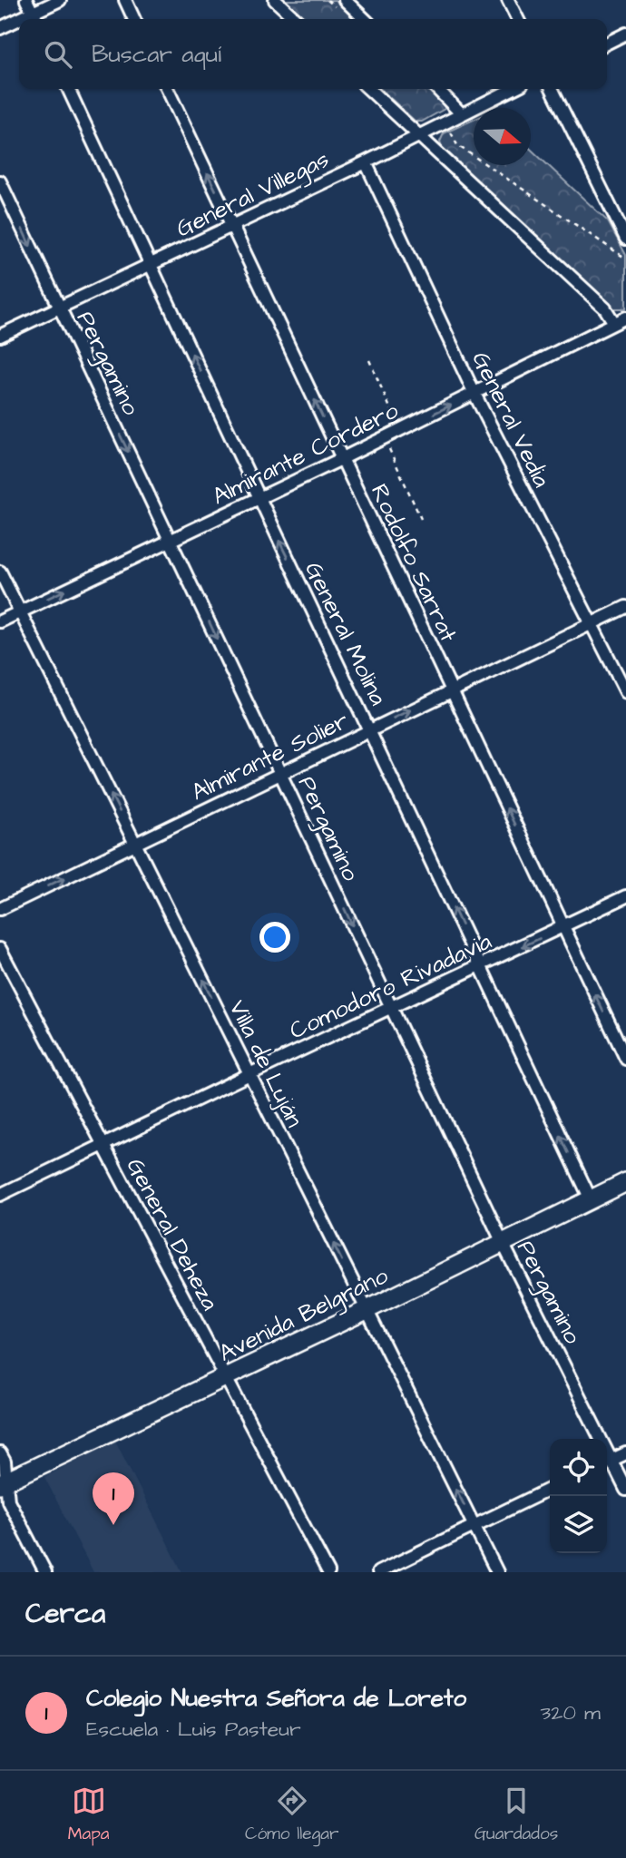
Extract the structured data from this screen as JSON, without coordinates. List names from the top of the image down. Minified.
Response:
{"streets":{"street":["General Villegas","Pergamino","General Vedia","Almirante Cordero","Rodolfo Sarrat","General Molina","Almirante Solier","Comodoro Rivadavia","Villa de Luján","General Deheza","Avenida Belgrano"]},"crossings":[["General Villegas","Pergamino"],["General Villegas","General Vedia"],["General Villegas","Rodolfo Sarrat"],["General Villegas","General Molina"],["Pergamino","Almirante Cordero"],["Pergamino","Almirante Solier"],["Pergamino","Comodoro Rivadavia"],["Pergamino","Avenida Belgrano"],["General Vedia","Almirante Cordero"],["General Vedia","Almirante Solier"],["Almirante Cordero","Rodolfo Sarrat"],["Almirante Cordero","General Molina"],["Almirante Cordero","Villa de Luján"],["Rodolfo Sarrat","Almirante Solier"],["Rodolfo Sarrat","Comodoro Rivadavia"],["General Molina","Almirante Solier"],["General Molina","Comodoro Rivadavia"],["General Molina","Avenida Belgrano"],["Almirante Solier","Villa de Luján"],["Comodoro Rivadavia","Villa de Luján"],["Comodoro Rivadavia","General Deheza"],["Villa de Luján","Avenida Belgrano"],["General Deheza","Avenida Belgrano"]],"one_way":["Pergamino","Almirante Cordero","Rodolfo Sarrat","General Molina","Villa de Luján"],"north":"right","page":{"search":"Buscar aquí","pins":"1","heading":"Cerca","list":[{"mark":"1","name":"Colegio Nuestra Señora de Loreto","note":"Escuela · Luis Pasteur","value":"320 m"}],"nav":["Mapa","Cómo llegar","Guardados"]}}
